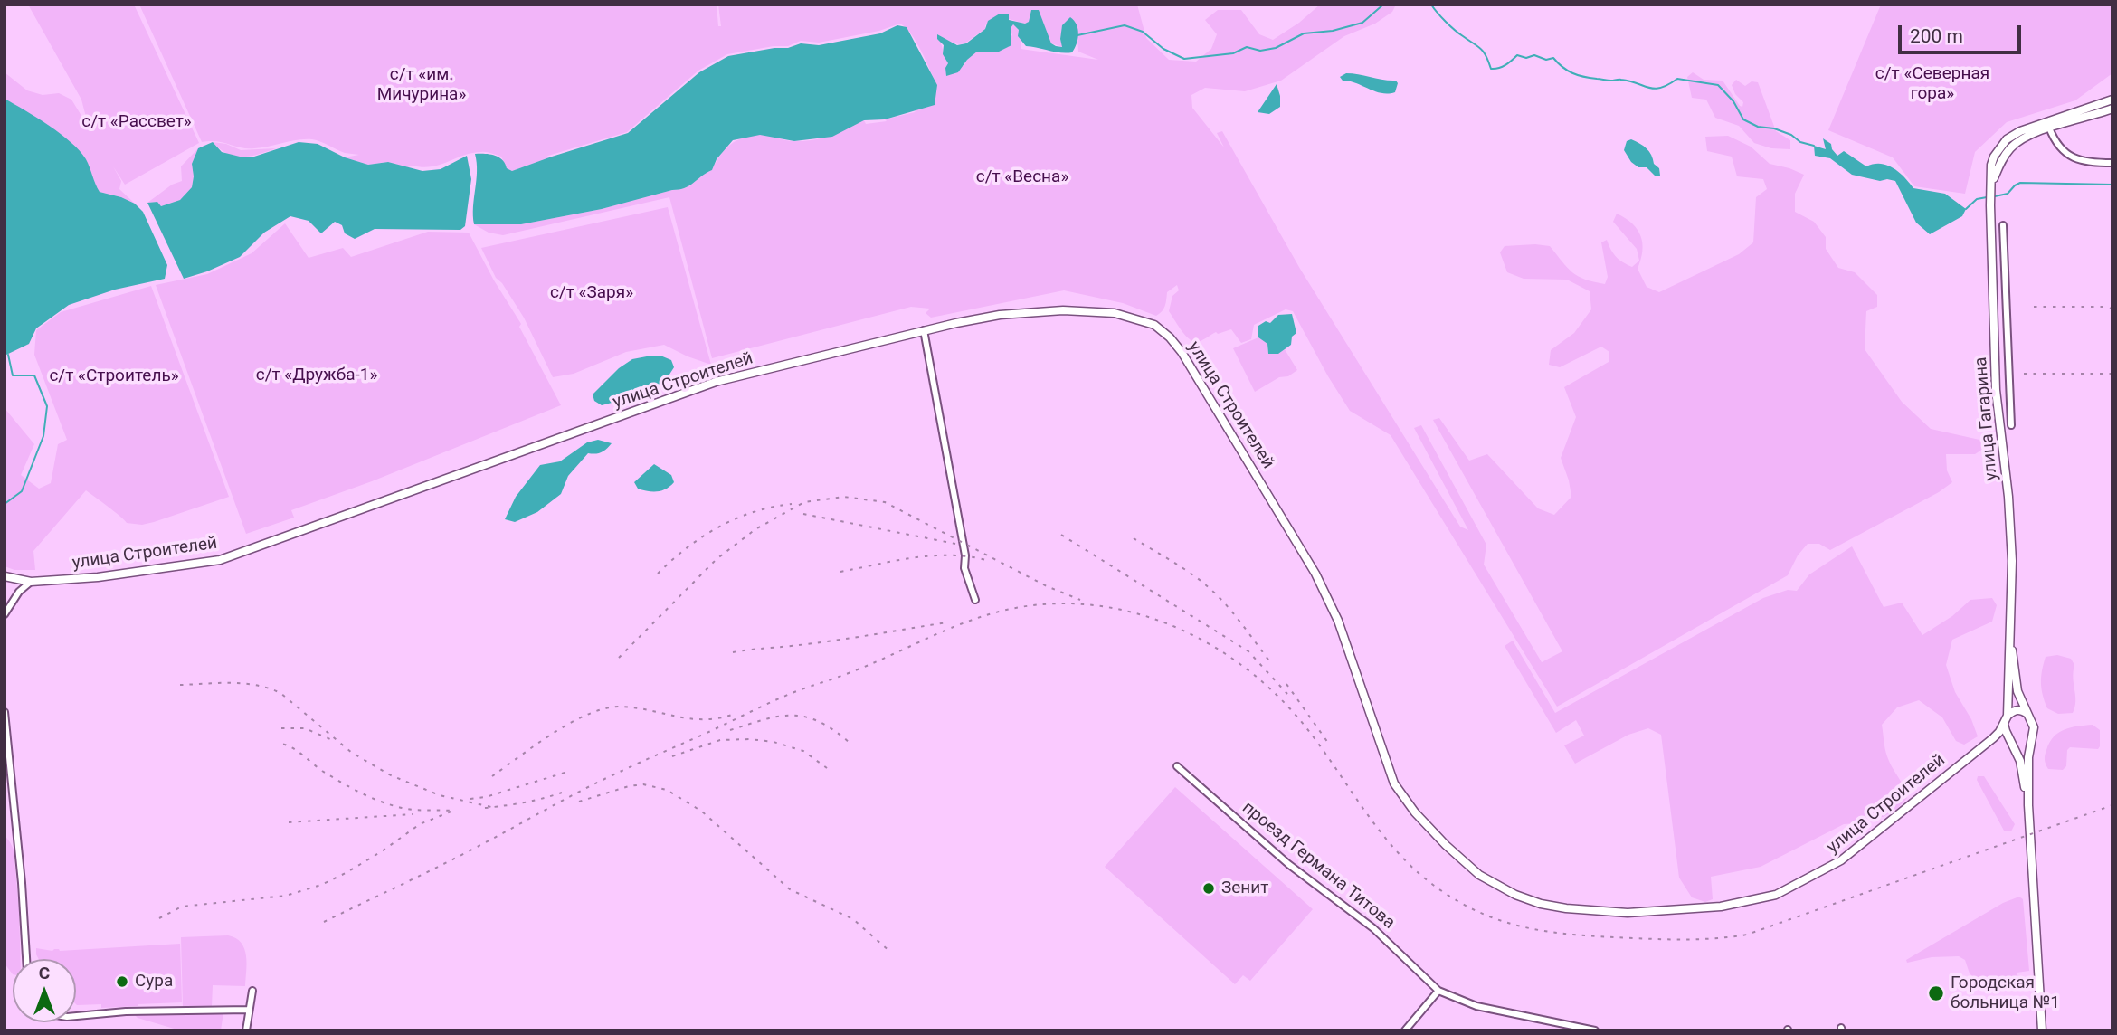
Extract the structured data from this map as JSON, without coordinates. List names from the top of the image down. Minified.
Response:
{"streets":{"main road":["улица Строителей","улица Гагарина"],"street":["проезд Германа Титова"]},"parks":["с/т «Северная гора»","с/т «им. Мичурина»","с/т «Рассвет»","с/т «Весна»","с/т «Заря»","с/т «Дружба-1»","с/т «Строитель»"],"places":["Зенит","Сура","Городская больница №1"],"scale_bar":"200 m","north":"top"}
